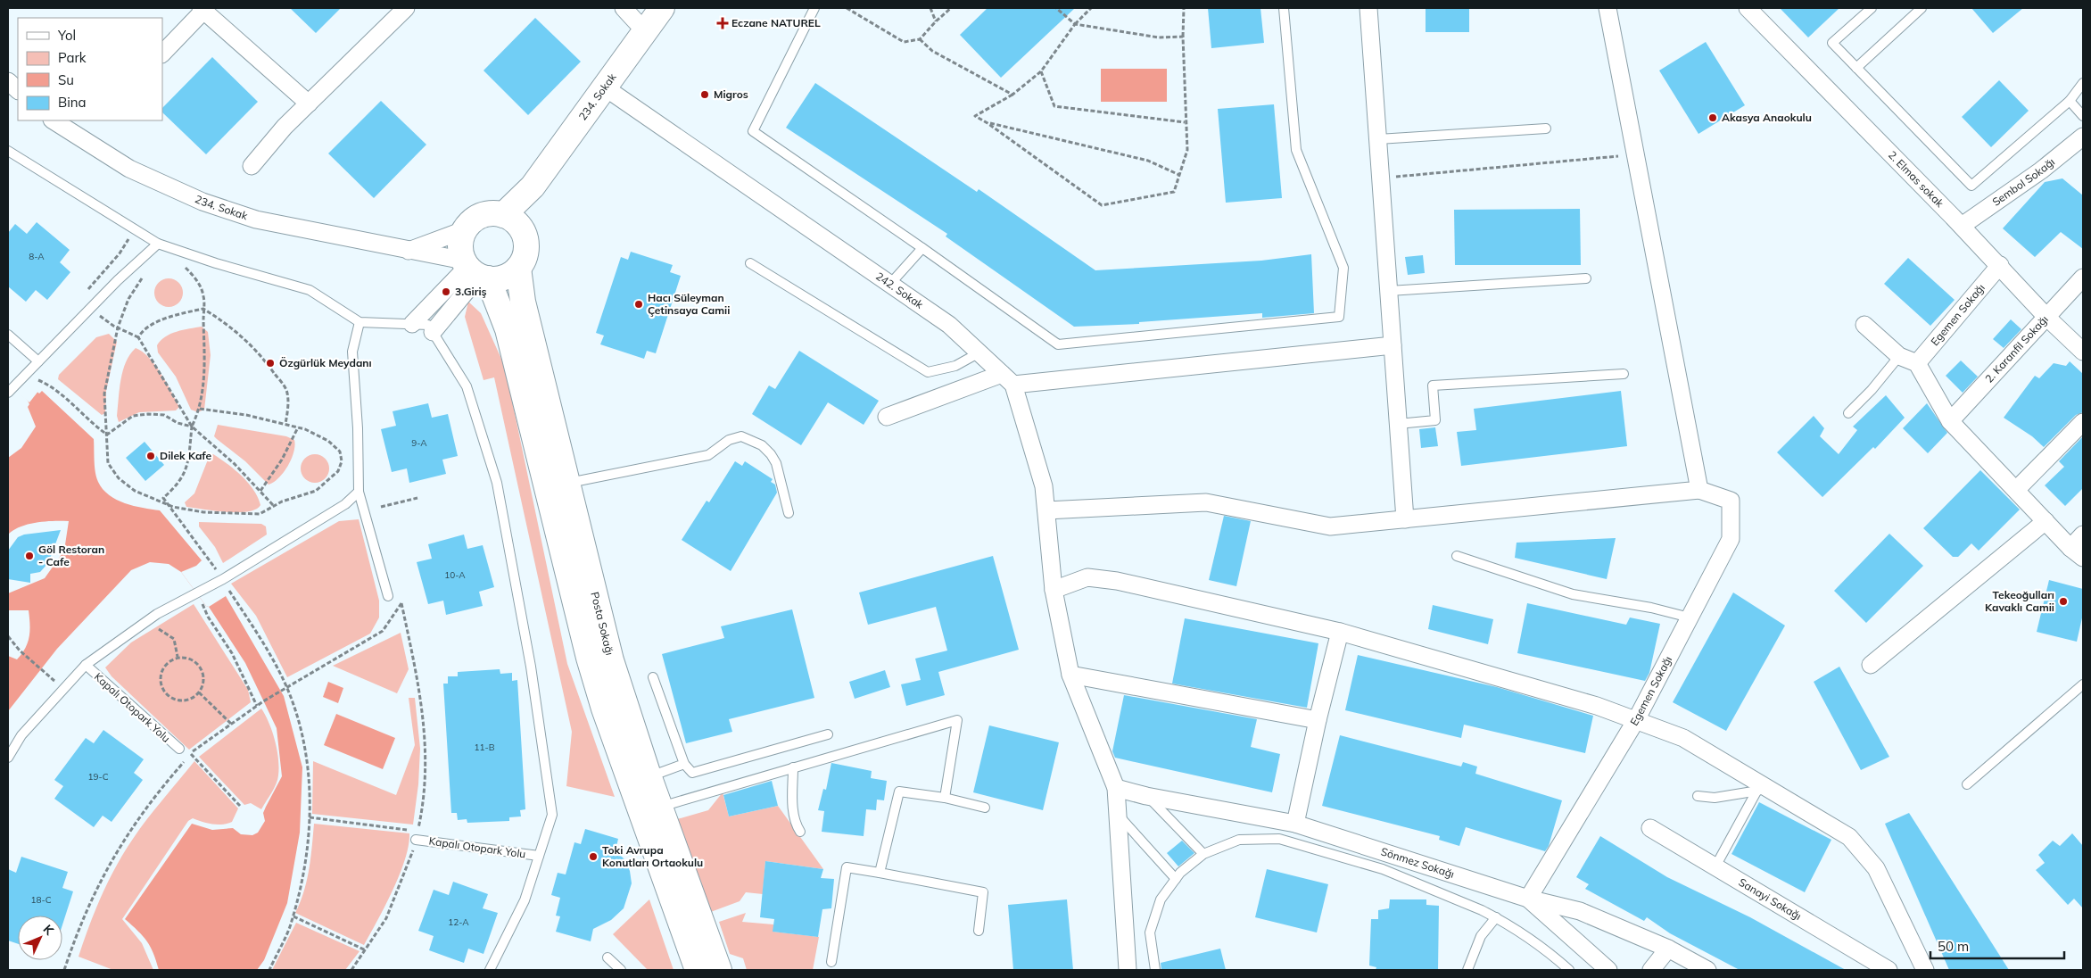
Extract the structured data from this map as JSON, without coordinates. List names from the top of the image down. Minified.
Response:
{"streets":{"street":["234. Sokak","2. Elmas sokak","Sembol Sokağı","242. Sokak","Egemen Sokağı","2. Karanfil Sokağı","Posta Sokağı","Sönmez Sokağı","Sanayi Sokağı"],"lane":["Kapalı Otopark Yolu"]},"crossings":[["234. Sokak","242. Sokak"],["234. Sokak","Posta Sokağı"],["2. Elmas sokak","Sembol Sokağı"],["2. Elmas sokak","Egemen Sokağı"],["2. Elmas sokak","2. Karanfil Sokağı"],["242. Sokak","Sönmez Sokağı"],["Egemen Sokağı","Sönmez Sokağı"]],"places":{"health":["Eczane NATUREL"],"other":["Migros","Akasya Anaokulu","3.Giriş","Hacı Süleyman Çetinsaya Camii","Özgürlük Meydanı","Dilek Kafe","Göl Restoran - Cafe","Tekeoğulları Kavaklı Camii","Toki Avrupa Konutları Ortaokulu"]},"house_numbers":["8-A","9-A","10-A","11-B","19-C","18-C","12-A"],"legend":["Yol","Park","Su","Bina"],"scale_bar":"50 m","north":"top right"}
